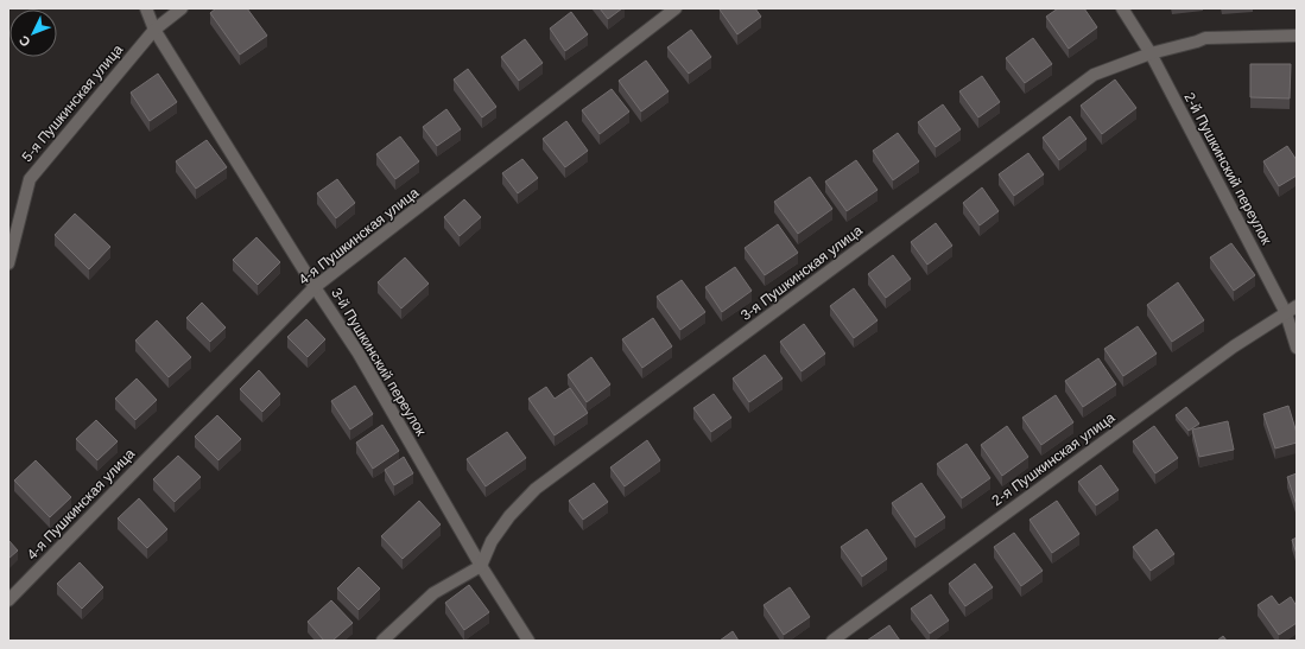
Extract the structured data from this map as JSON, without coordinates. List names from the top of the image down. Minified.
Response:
{"streets":{"street":["5-я Пушкинская улица","2-й Пушкинский переулок","4-я Пушкинская улица","3-я Пушкинская улица","3-й Пушкинский переулок","2-я Пушкинская улица"]},"crossings":[["5-я Пушкинская улица","3-й Пушкинский переулок"],["2-й Пушкинский переулок","3-я Пушкинская улица"],["2-й Пушкинский переулок","2-я Пушкинская улица"],["4-я Пушкинская улица","3-й Пушкинский переулок"],["3-я Пушкинская улица","3-й Пушкинский переулок"]],"north":"bottom left"}
